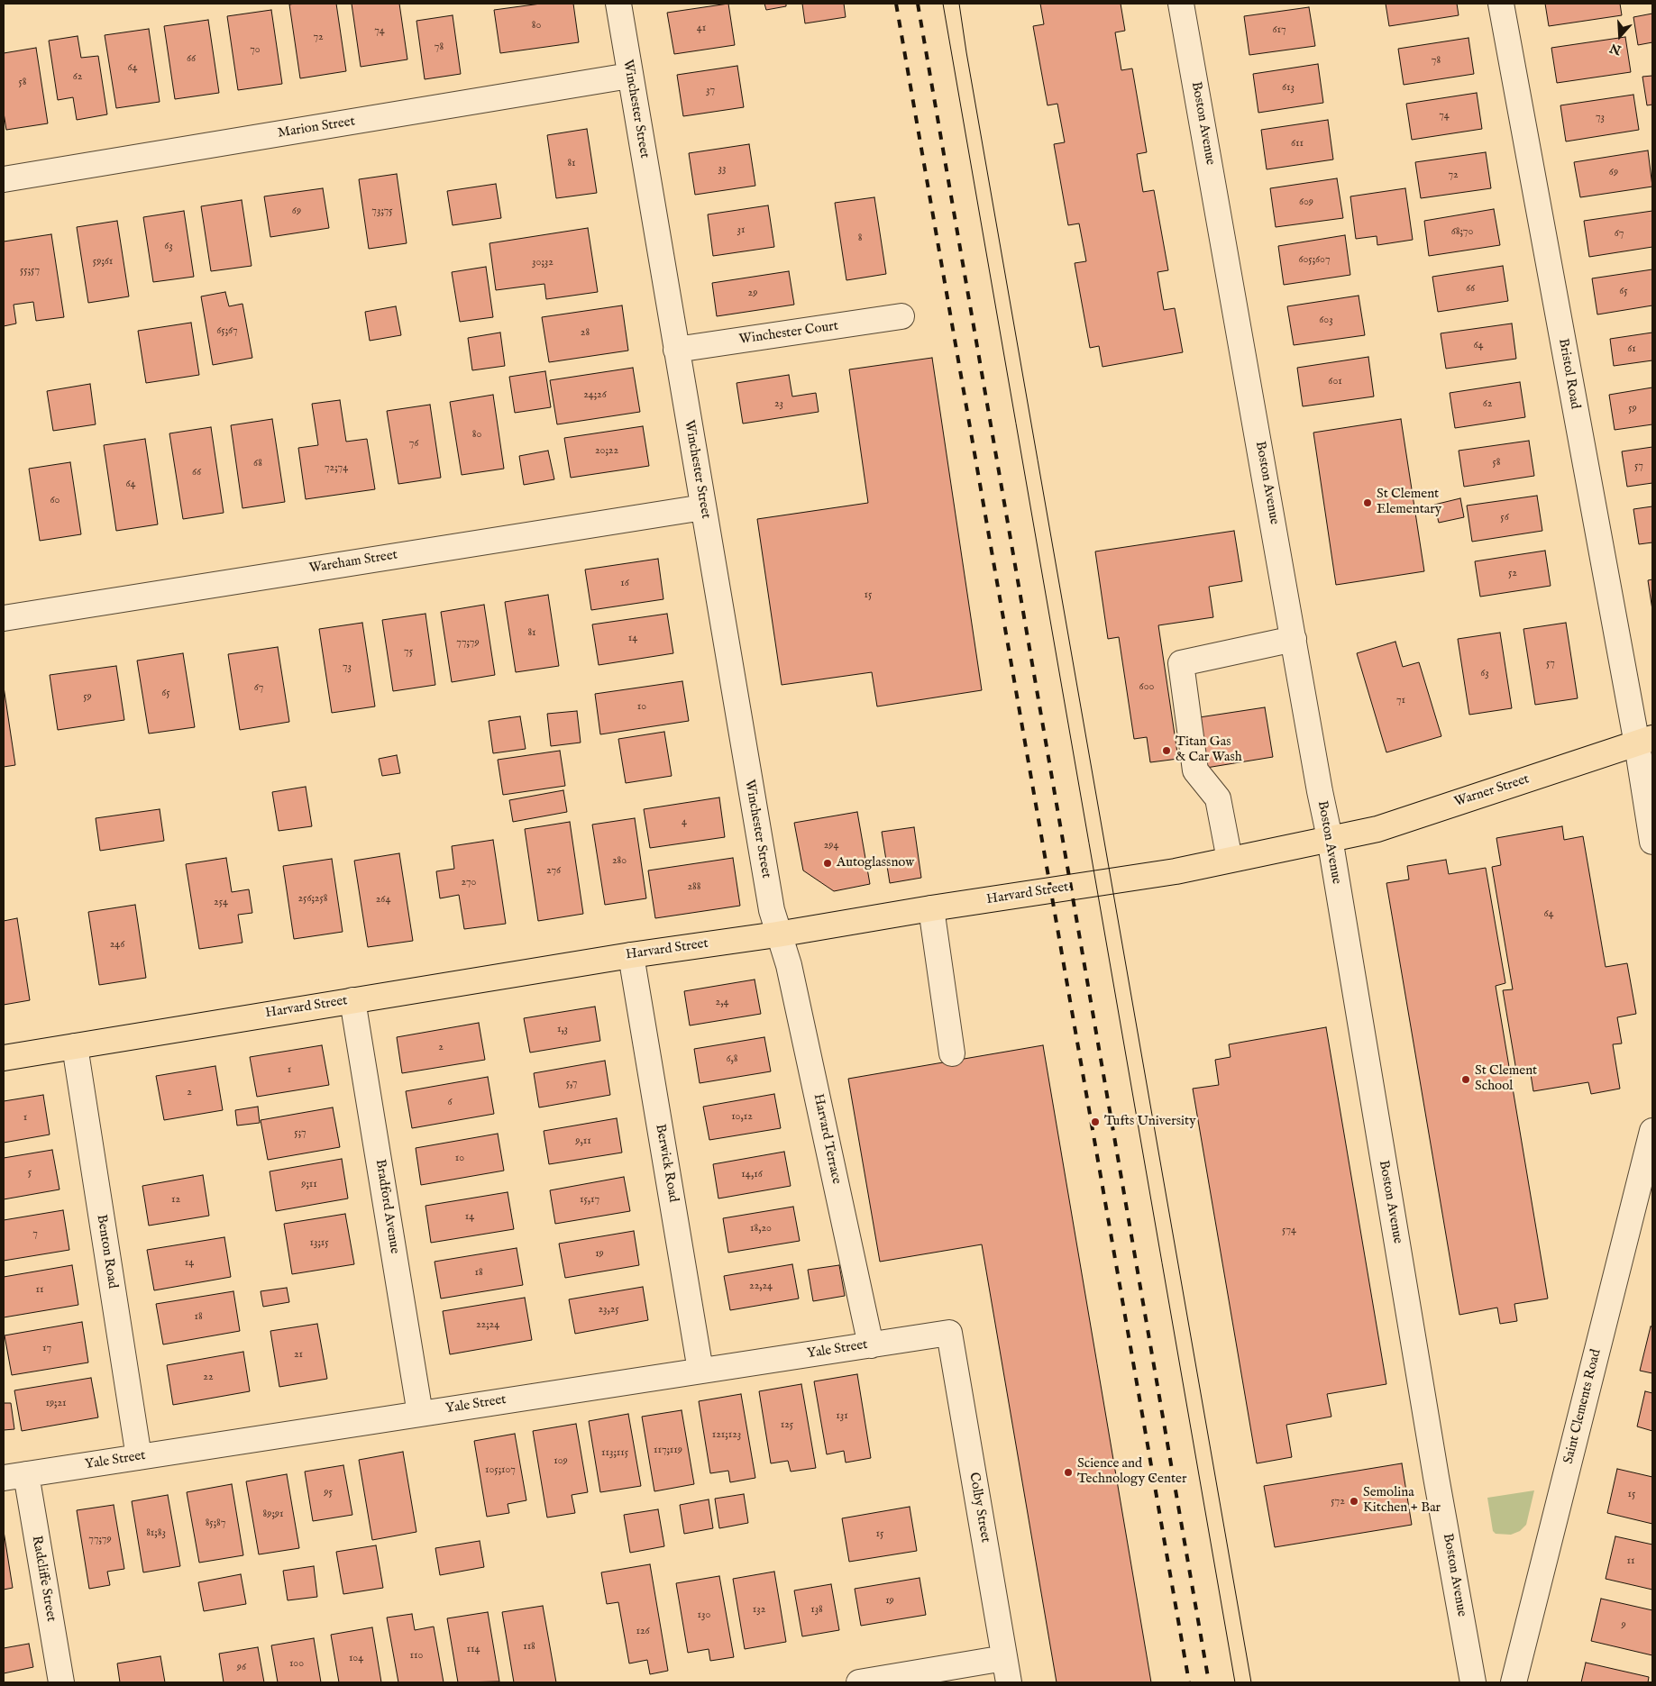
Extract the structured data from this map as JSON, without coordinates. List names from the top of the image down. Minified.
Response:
{"streets":{"main road":["Warner Street","Harvard Street"],"street":["Winchester Street","Boston Avenue","Marion Street","Winchester Court","Bristol Road","Wareham Street","Harvard Terrace","Berwick Road","Bradford Avenue","Benton Road","Yale Street","Saint Clements Road","Colby Street","Radcliffe Street"]},"crossings":[["Winchester Street","Marion Street"],["Winchester Street","Winchester Court"],["Winchester Street","Wareham Street"],["Winchester Street","Harvard Street"],["Winchester Street","Harvard Terrace"],["Boston Avenue","Warner Street"],["Boston Avenue","Harvard Street"],["Bristol Road","Warner Street"],["Warner Street","Harvard Street"],["Harvard Street","Harvard Terrace"],["Harvard Street","Berwick Road"],["Harvard Street","Bradford Avenue"],["Harvard Street","Benton Road"],["Harvard Terrace","Yale Street"],["Berwick Road","Yale Street"],["Bradford Avenue","Yale Street"],["Benton Road","Yale Street"],["Yale Street","Colby Street"],["Yale Street","Radcliffe Street"]],"places":["St Clement Elementary","Titan Gas & Car Wash","Autoglassnow","St Clement School","Tufts University","Science and Technology Center","Semolina Kitchen + Bar"],"house_numbers":["80","41","617","74","72","78","70","66","78","64","62","58","613","37","74","73","611","81","33","69","72","609","69","73;75","31","68;70","67","8","63","605;607","59;61","30;32","55;57","66","65","29","603","65;67","28","64","61","601","24;26","23","62","59","80","76","20;22","58","68","57","72;74","66","64","60","56","52","16","15","81","14","77;79","75","57","73","63","600","67","65","59","71","10","4","294","280","276","270","288","256;258","264","254","64","246","2,4","1,3","2","6,8","1","5,7","2","6","10,12","1","5;7","9,11","10","5","14,16","9;11","12","15,17","14","18,20","574","7","13;15","19","14","18","22,24","11","23,25","18","22;24","17","21","22","19;21","131","125","121;123","117;119","113;115","109","105;107","95","15","572","89;91","85;87","81;83","15","77;79","11","19","132","138","130","9","126","118","114","110","104","100","96"],"north":"bottom"}
